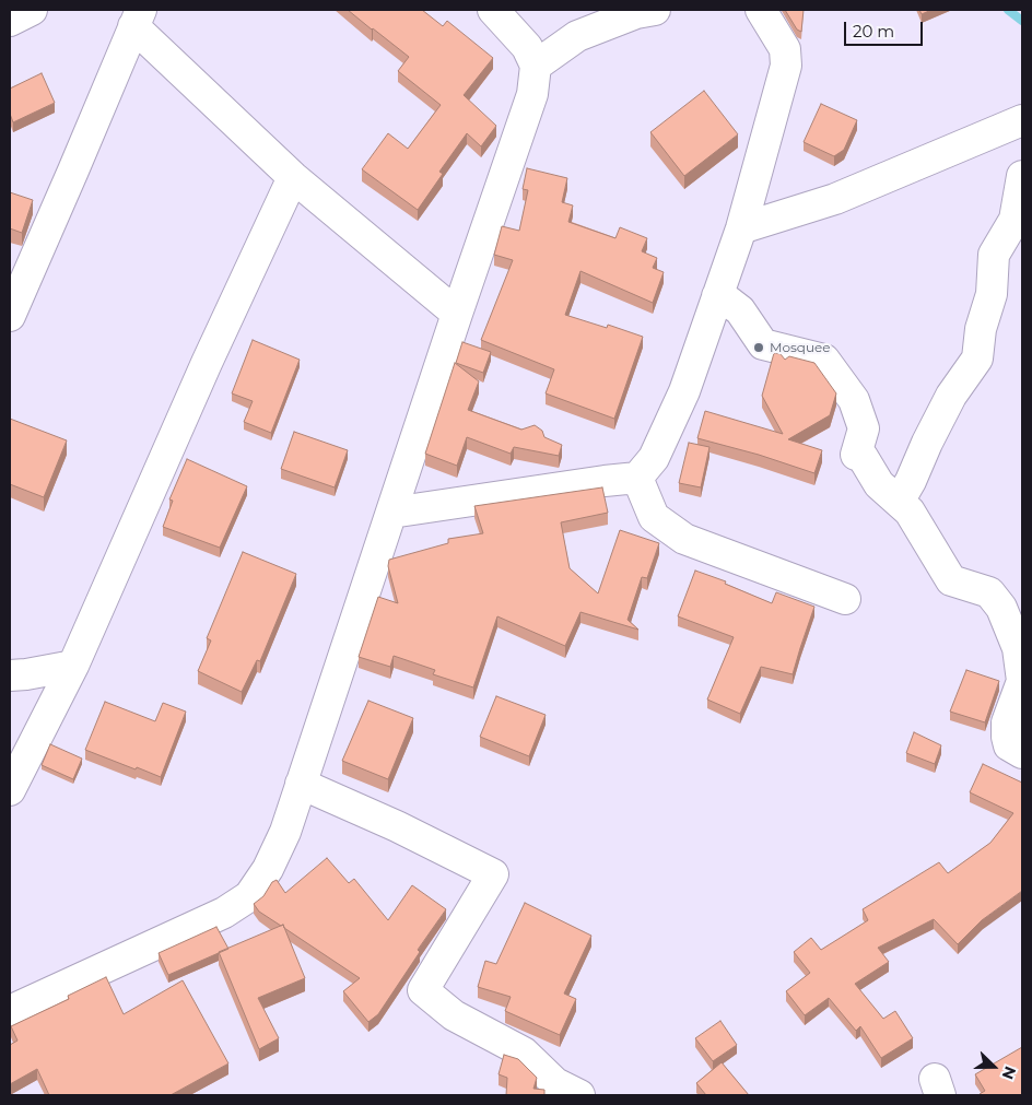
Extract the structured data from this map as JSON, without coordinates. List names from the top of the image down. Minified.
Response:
{"places":["Mosquee"],"scale_bar":"20 m","north":"right"}
